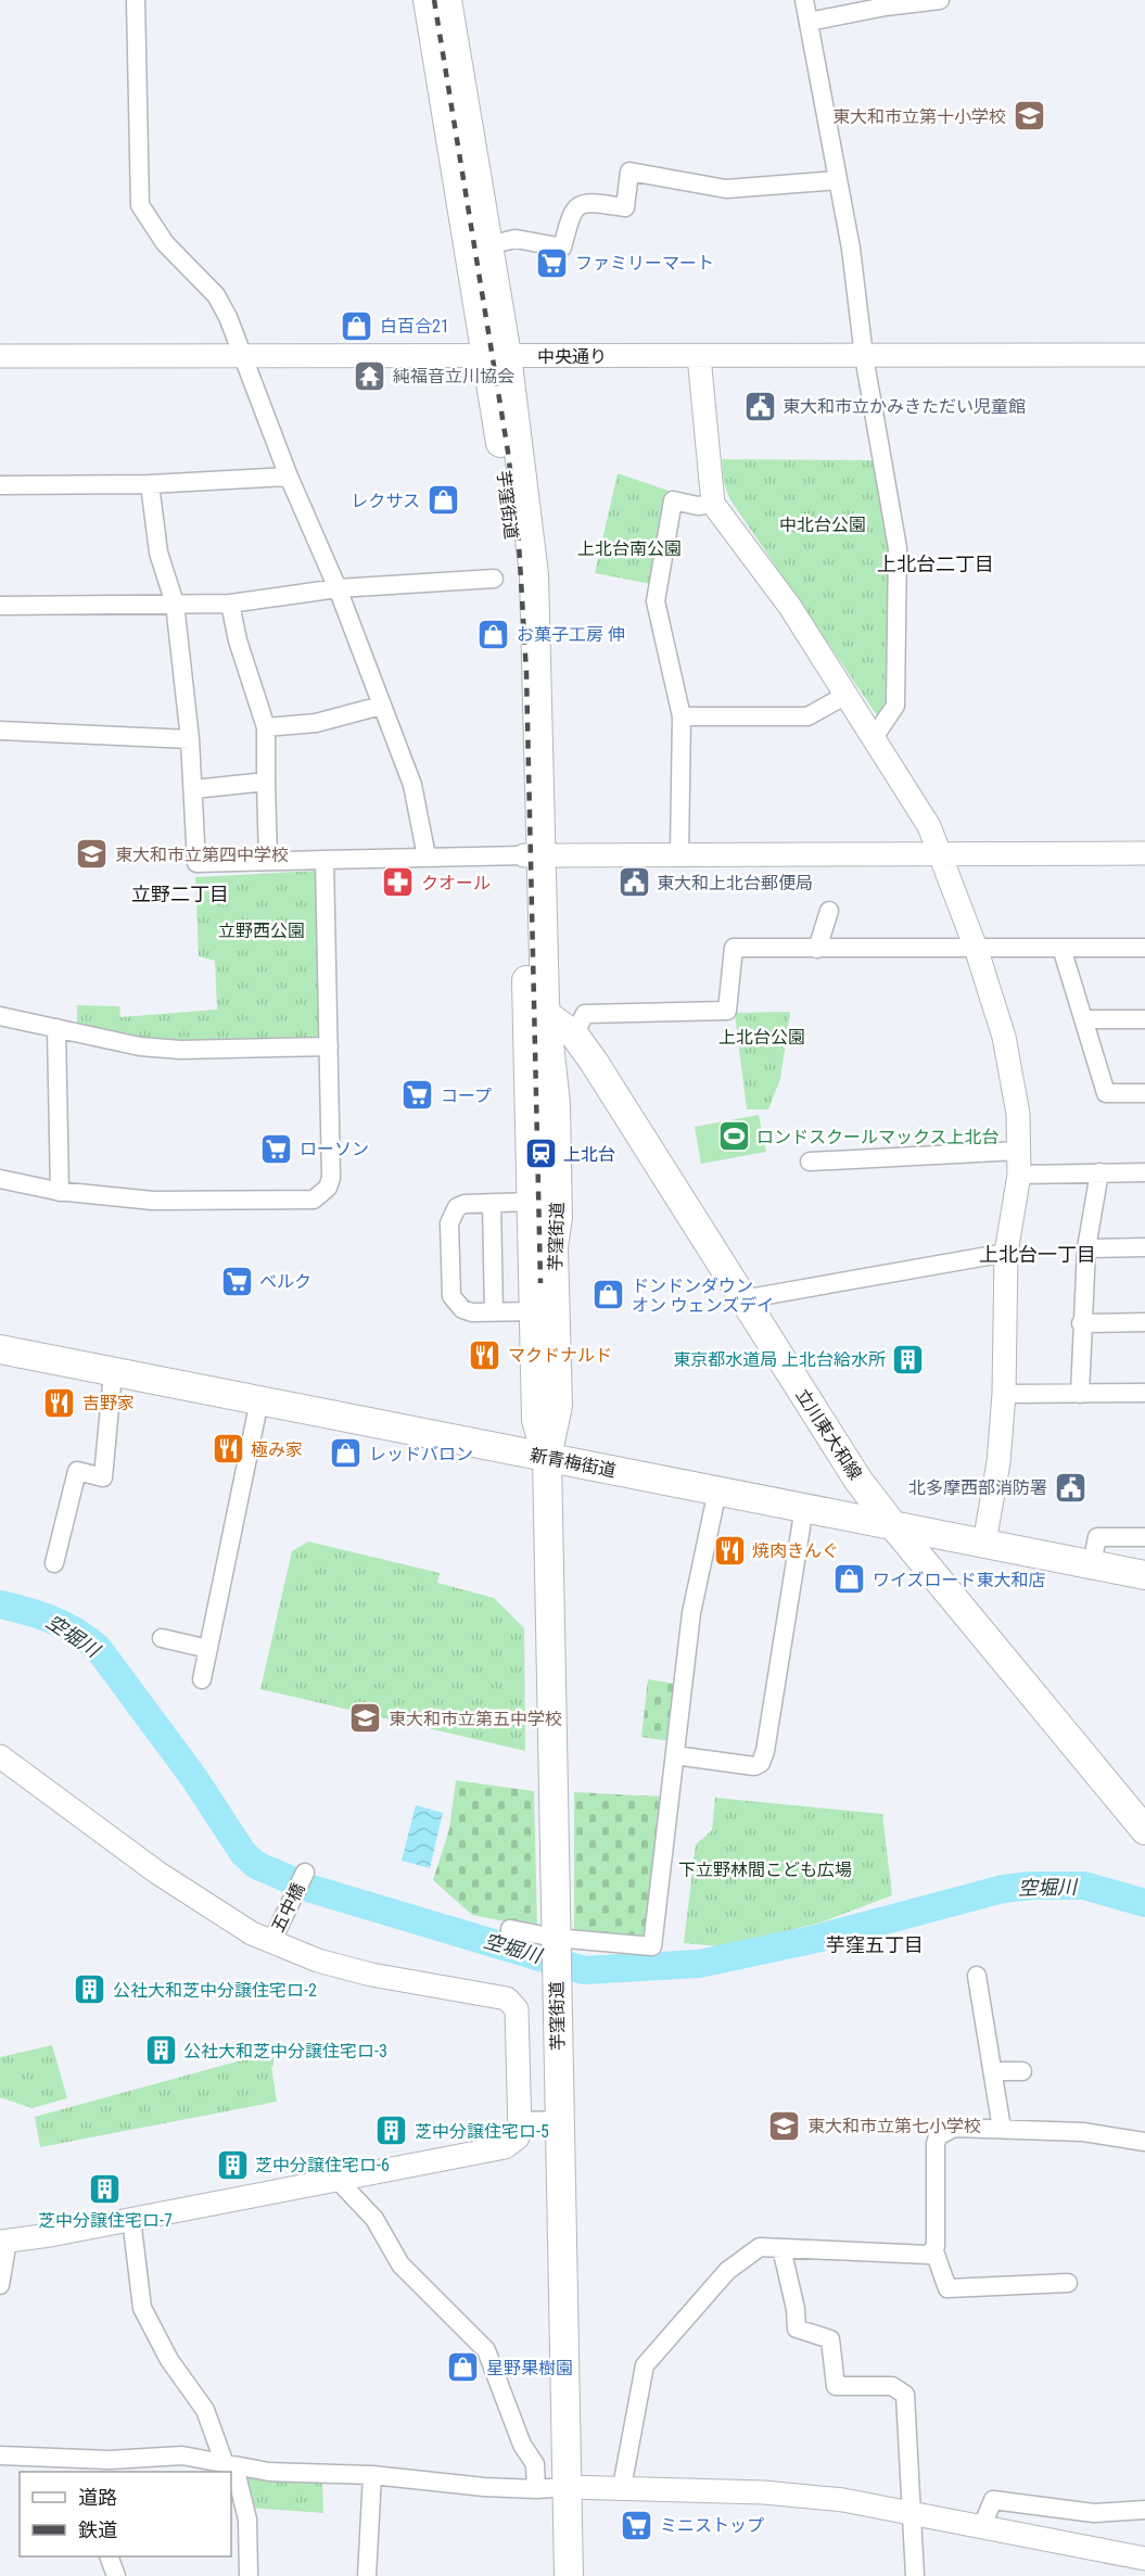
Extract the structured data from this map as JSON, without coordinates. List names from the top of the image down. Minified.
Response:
{"streets":{"main road":["芋窪街道","立川東大和線","新青梅街道"],"street":["中央通り","五中橋"]},"crossings":[["中央通り","芋窪街道"],["芋窪街道","立川東大和線"],["芋窪街道","新青梅街道"],["立川東大和線","新青梅街道"]],"districts":["上北台二丁目","立野二丁目","上北台一丁目","芋窪五丁目"],"water":["空堀川"],"parks":["中北台公園","上北台南公園","立野西公園","上北台公園","下立野林間こども広場"],"places":{"school or university":["東大和市立第十小学校","東大和市立第四中学校","東大和市立第五中学校","東大和市立第七小学校"],"supermarket":["ファミリーマート","コープ","ローソン","ベルク","ミニストップ"],"shop":["白百合21","レクサス","お菓子工房 伸","ドンドンダウン オン ウェンズデイ","レッドバロン","ワイズロード東大和店","星野果樹園"],"temple":["純福音立川協会"],"public building":["東大和市立かみきただい児童館","東大和上北台郵便局","北多摩西部消防署"],"pharmacy":["クオール"],"sports":["ロンドスクールマックス上北台"],"station":["上北台"],"restaurant":["マクドナルド","吉野家","極み家","焼肉きんぐ"],"building":["東京都水道局 上北台給水所","公社大和芝中分譲住宅ロ-2","公社大和芝中分譲住宅ロ-3","芝中分譲住宅ロ-5","芝中分譲住宅ロ-6","芝中分譲住宅ロ-7"]},"legend":["道路","鉄道"]}
